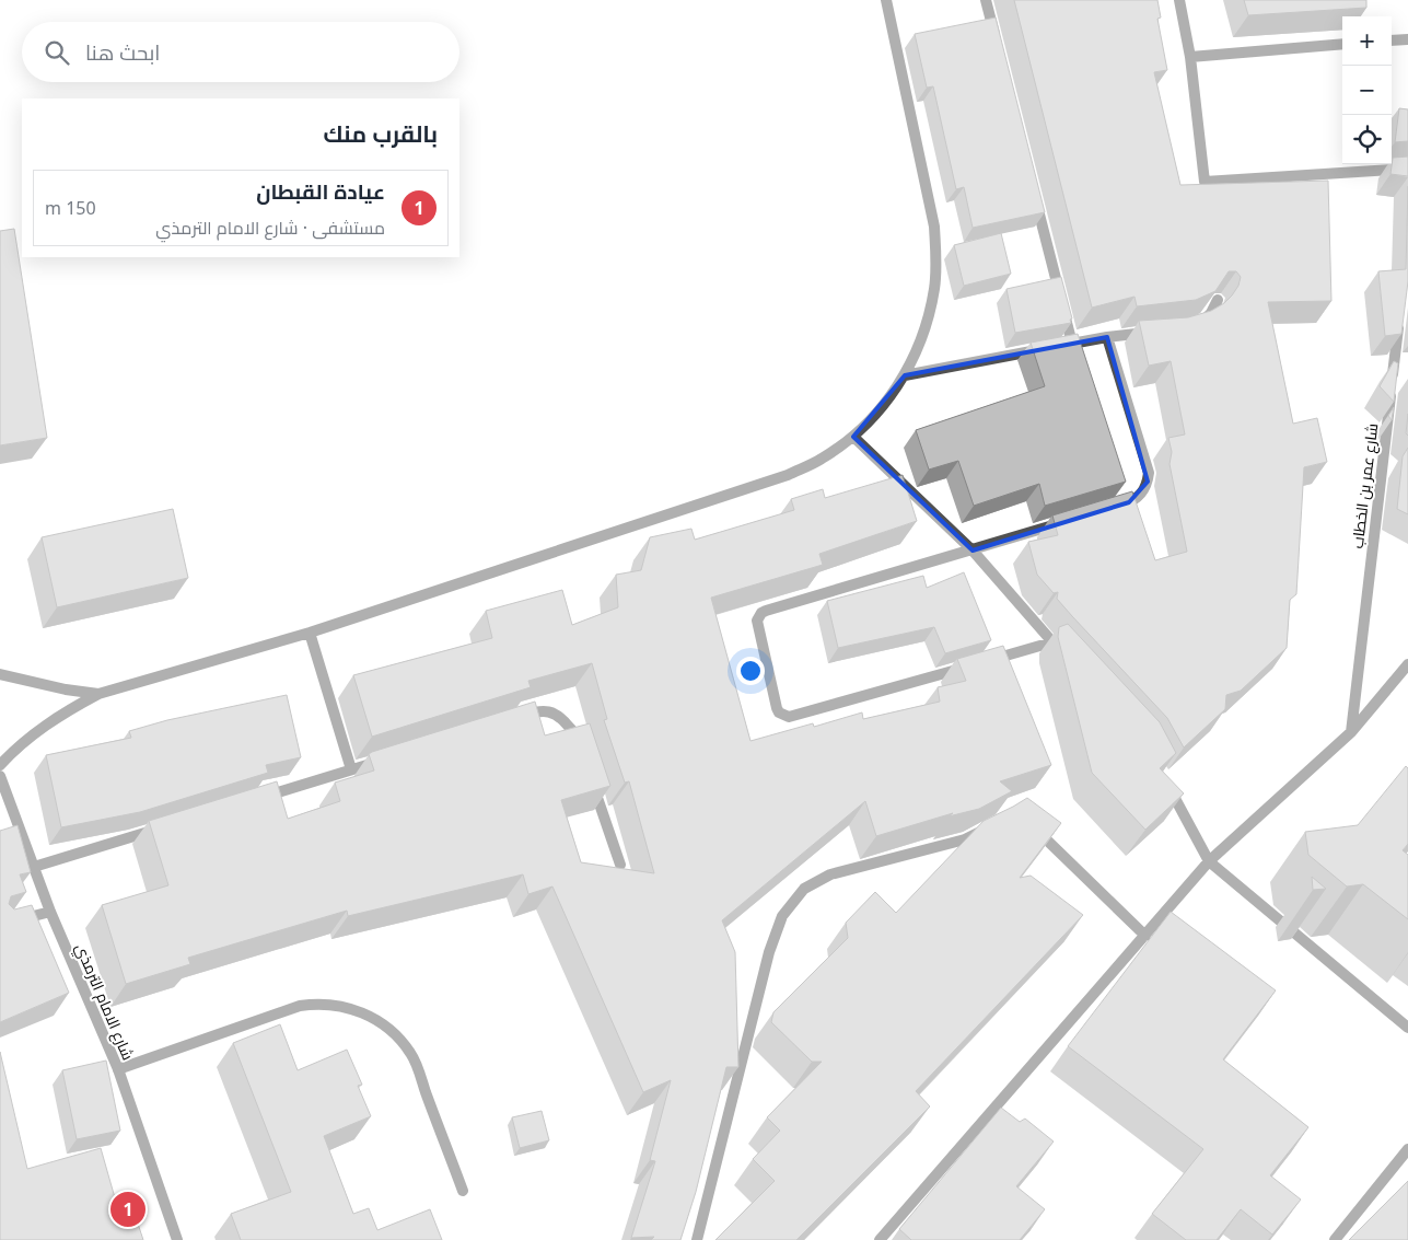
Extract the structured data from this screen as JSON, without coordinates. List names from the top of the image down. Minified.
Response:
{"streets":{"street":["شارع عمر بن الخطاب","شارع الامام الترمذي"]},"page":{"map_buttons":["+","−"],"search":"ابحث هنا","heading":"بالقرب منك","list":[{"mark":"1","name":"عيادة القبطان","note":"مستشفى · شارع الامام الترمذي","value":"150 m"}],"pins":"1"}}
